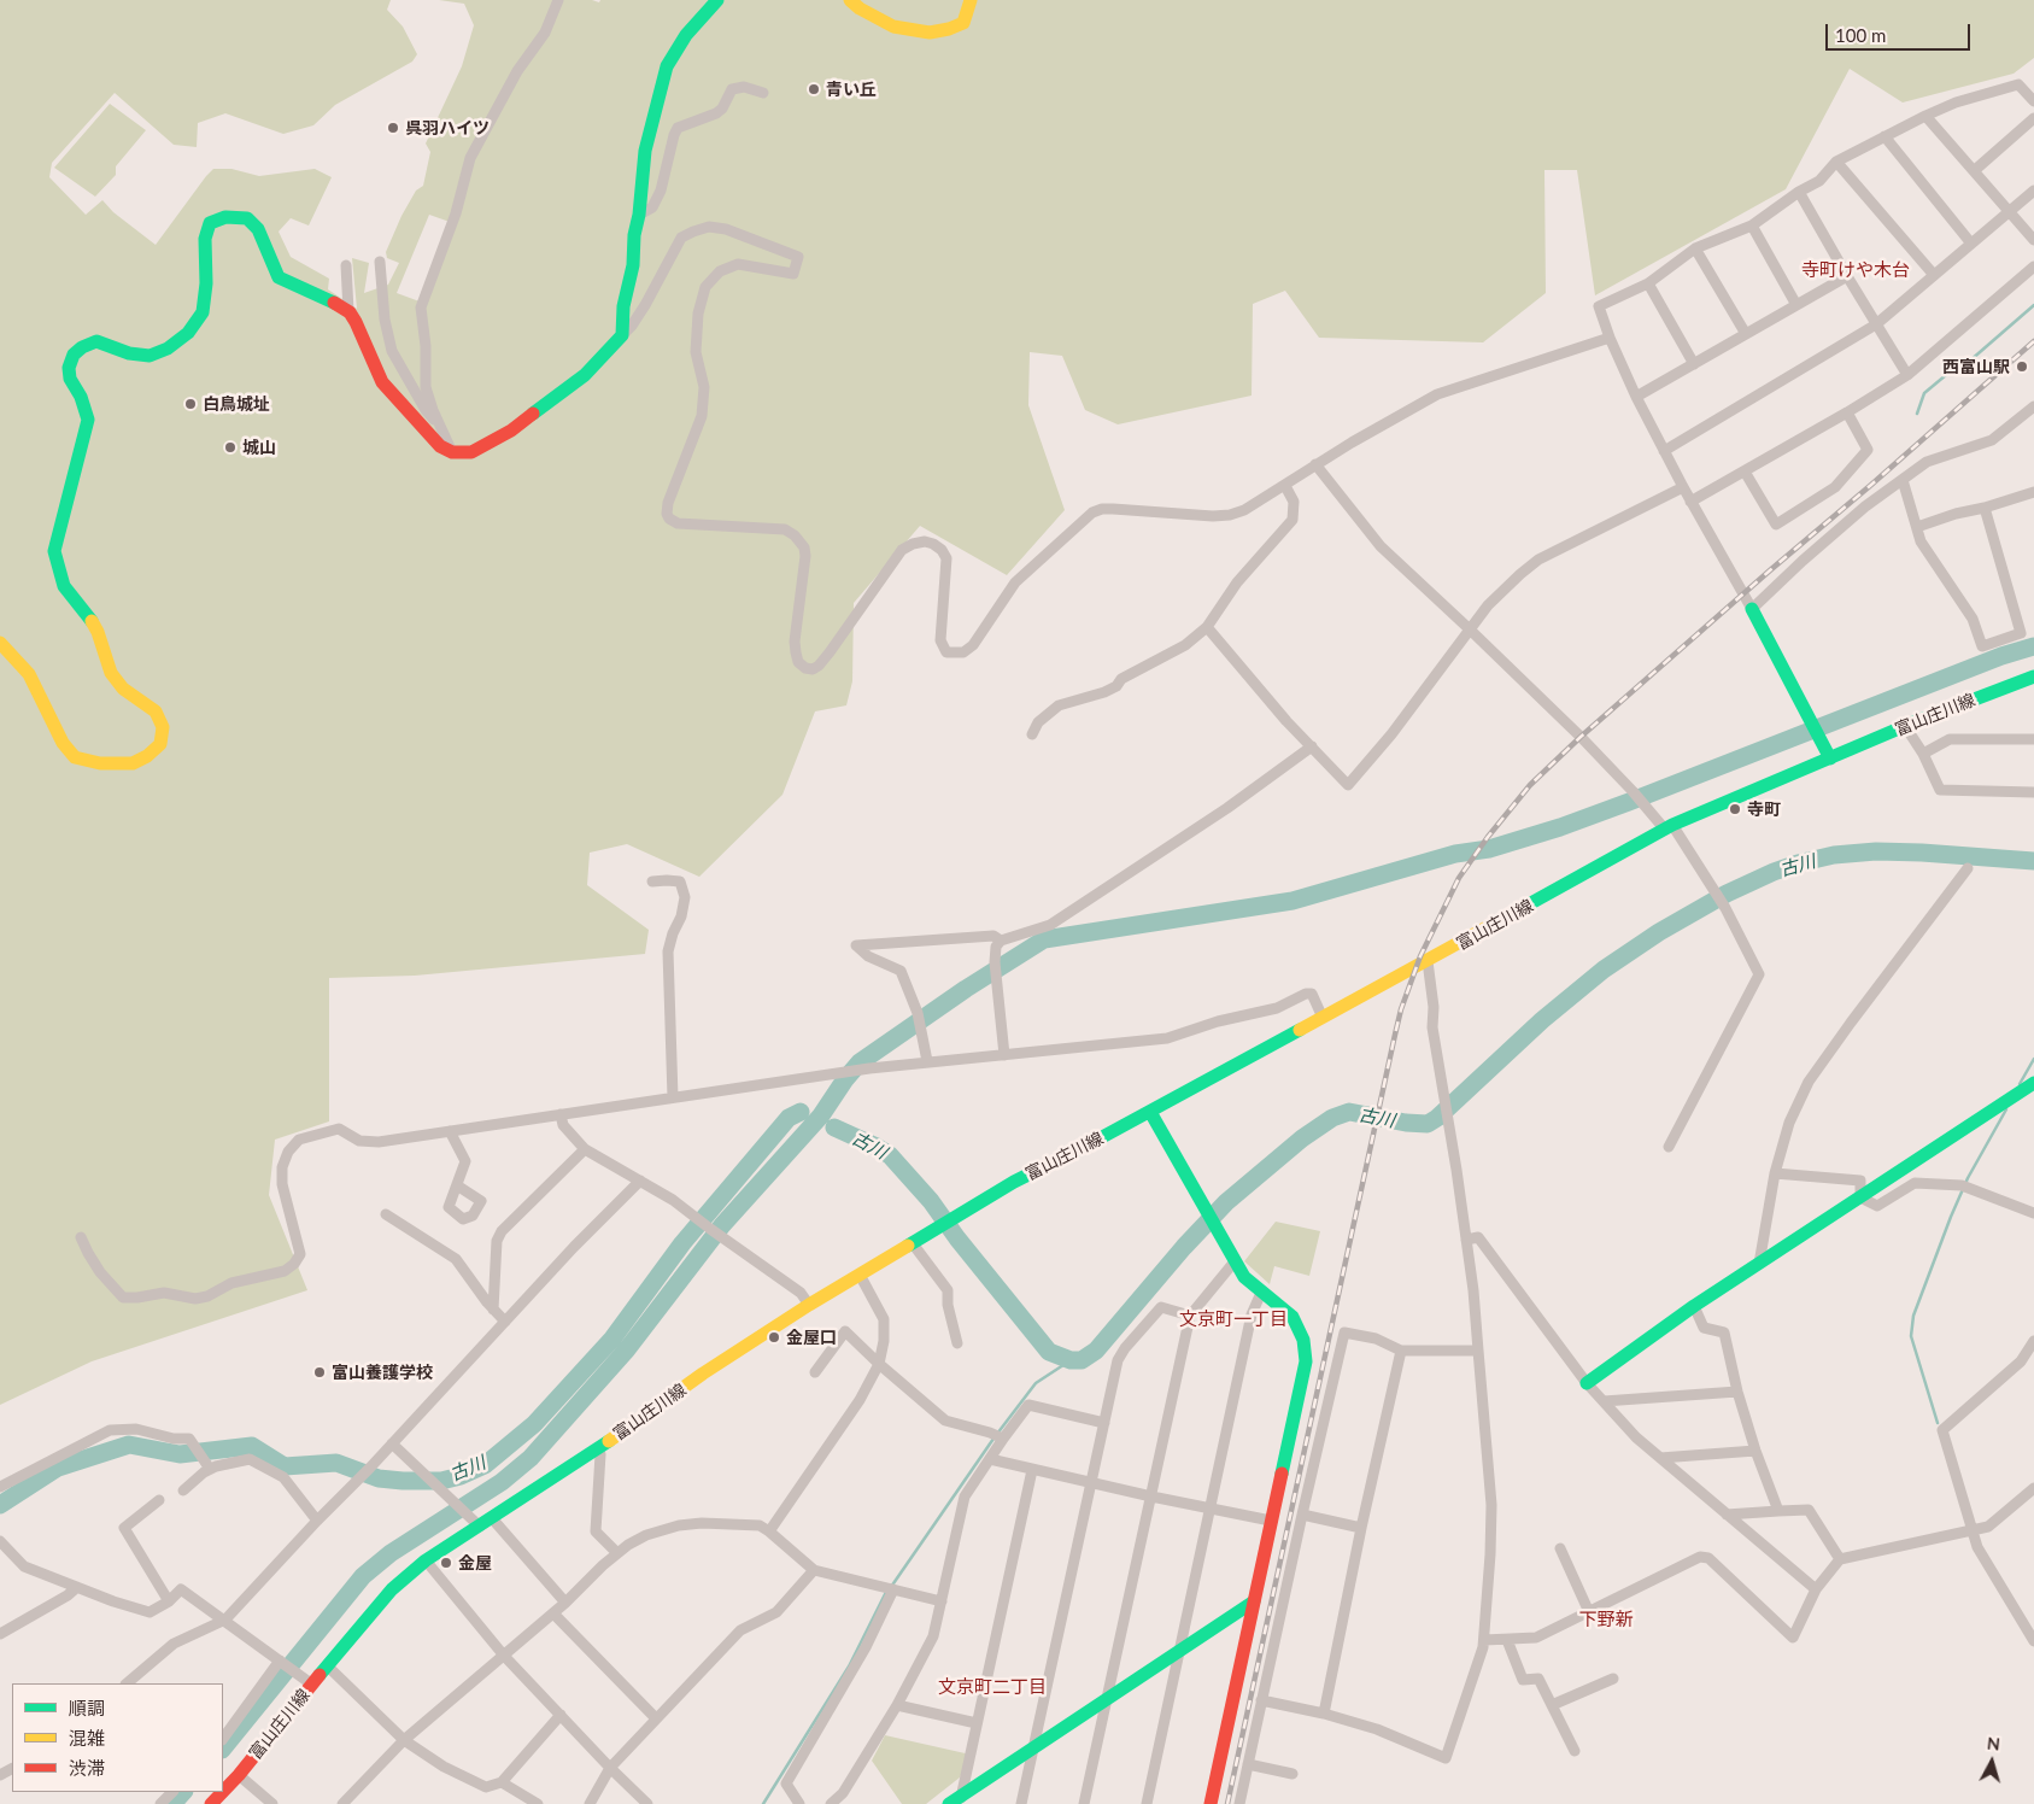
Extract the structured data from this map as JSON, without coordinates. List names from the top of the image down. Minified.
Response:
{"streets":{"street":["富山庄川線"]},"districts":["寺町けや木台","文京町一丁目","下野新","文京町二丁目"],"water":["古川"],"places":["青い丘","呉羽ハイツ","西富山駅","白鳥城址","城山","寺町","金屋口","富山養護学校","金屋"],"legend":["順調","混雑","渋滞"],"scale_bar":"100 m","north":"top"}
